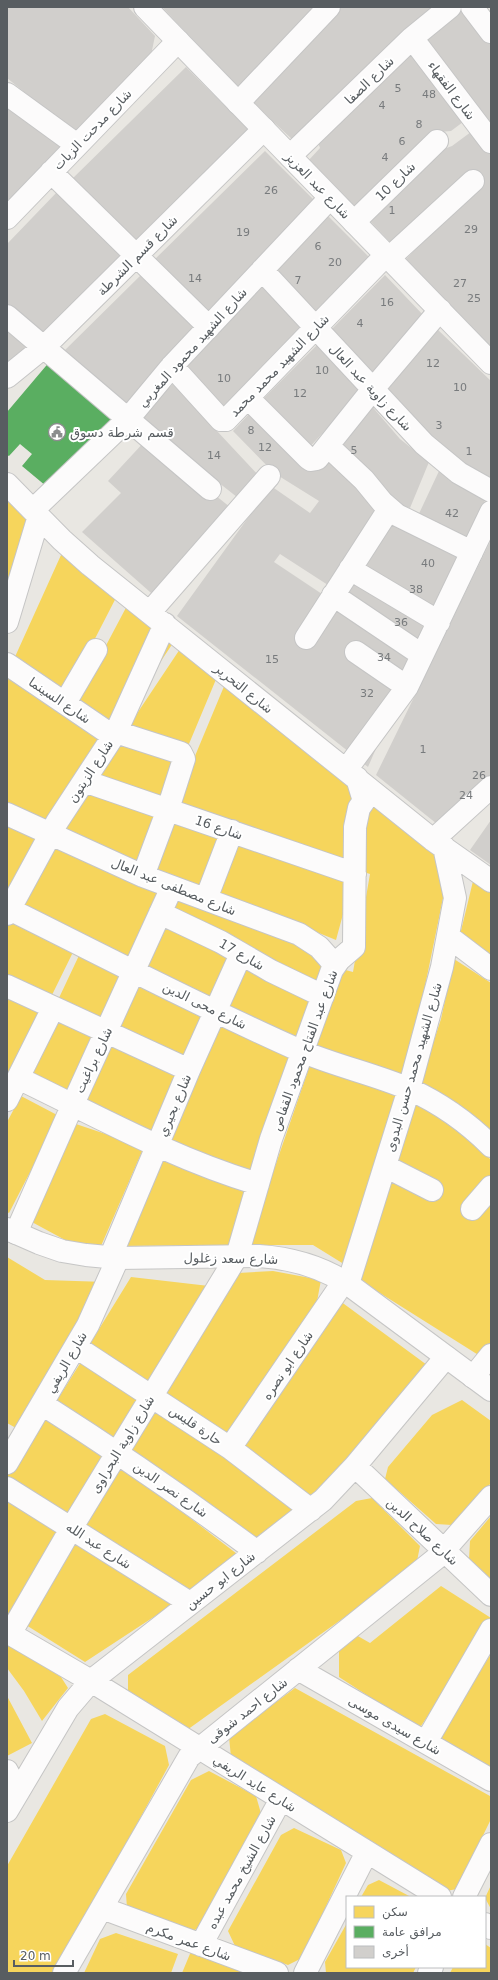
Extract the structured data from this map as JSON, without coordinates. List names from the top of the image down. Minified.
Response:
{"streets":{"street":["شارع الصفا","شارع الفقهاء","شارع مدحت الزيات","شارع 10","شارع عبد العزيز","شارع قسم الشرطة","شارع الشهيد محمود المغربي","شارع الشهيد محمد محمد","شارع زاوية عبد العال","شارع التحرير","شارع السينما","شارع الزيتون","شارع 16","شارع مصطفى عبد العال","شارع 17","شارع محى الدين","شارع عبد الفتاح محمود القفاص","شارع براغيت","شارع الشهيد محمد حسن البدوى","شارع بحيري","شارع سعد زغلول","شارع الريفي","شارع ابو نصره","حارة قليس","شارع زاوية البحراوى","شارع نصر الدين","شارع صلاح الدين","شارع عبد الله","شارع ابو حسين","شارع احمد شوقى","شارع سيدى موسى","شارع عايد الريفي","شارع الشيخ محمد عبده","شارع عمر مكرم"]},"crossings":[["شارع الصفا","شارع الفقهاء"],["شارع الصفا","شارع عبد العزيز"],["شارع مدحت الزيات","شارع عبد العزيز"],["شارع 10","شارع عبد العزيز"],["شارع عبد العزيز","شارع قسم الشرطة"],["شارع عبد العزيز","شارع الشهيد محمود المغربي"],["شارع عبد العزيز","شارع الشهيد محمد محمد"],["شارع الشهيد محمود المغربي","شارع الشهيد محمد محمد"],["شارع الشهيد محمود المغربي","شارع زاوية عبد العال"],["شارع الشهيد محمود المغربي","شارع التحرير"],["شارع الشهيد محمد محمد","شارع زاوية عبد العال"],["شارع التحرير","شارع الزيتون"],["شارع التحرير","شارع عبد الفتاح محمود القفاص"],["شارع التحرير","شارع الشهيد محمد حسن البدوى"],["شارع السينما","شارع الزيتون"],["شارع السينما","شارع 16"],["شارع الزيتون","شارع 16"],["شارع الزيتون","شارع مصطفى عبد العال"],["شارع الزيتون","شارع محى الدين"],["شارع 16","شارع عبد الفتاح محمود القفاص"],["شارع مصطفى عبد العال","شارع عبد الفتاح محمود القفاص"],["شارع مصطفى عبد العال","شارع براغيت"],["شارع 17","شارع عبد الفتاح محمود القفاص"],["شارع 17","شارع براغيت"],["شارع 17","شارع بحيري"],["شارع محى الدين","شارع عبد الفتاح محمود القفاص"],["شارع محى الدين","شارع براغيت"],["شارع محى الدين","شارع الشهيد محمد حسن البدوى"],["شارع محى الدين","شارع بحيري"],["شارع عبد الفتاح محمود القفاص","شارع سعد زغلول"],["شارع عبد الفتاح محمود القفاص","شارع زاوية البحراوى"],["شارع براغيت","شارع سعد زغلول"],["شارع الشهيد محمد حسن البدوى","شارع سعد زغلول"],["شارع الشهيد محمد حسن البدوى","شارع ابو نصره"],["شارع بحيري","شارع سعد زغلول"],["شارع بحيري","شارع الريفي"],["شارع سعد زغلول","شارع الريفي"],["شارع سعد زغلول","شارع ابو نصره"],["شارع سعد زغلول","شارع زاوية البحراوى"],["شارع سعد زغلول","شارع ابو حسين"],["شارع الريفي","حارة قليس"],["شارع الريفي","شارع نصر الدين"],["شارع ابو نصره","حارة قليس"],["حارة قليس","شارع زاوية البحراوى"],["حارة قليس","شارع ابو حسين"],["شارع زاوية البحراوى","شارع نصر الدين"],["شارع زاوية البحراوى","شارع عبد الله"],["شارع زاوية البحراوى","شارع عايد الريفي"],["شارع نصر الدين","شارع ابو حسين"],["شارع صلاح الدين","شارع ابو حسين"],["شارع صلاح الدين","شارع احمد شوقى"],["شارع عبد الله","شارع ابو حسين"],["شارع ابو حسين","شارع عايد الريفي"],["شارع احمد شوقى","شارع سيدى موسى"],["شارع احمد شوقى","شارع عايد الريفي"],["شارع احمد شوقى","شارع عمر مكرم"],["شارع عايد الريفي","شارع الشيخ محمد عبده"],["شارع الشيخ محمد عبده","شارع عمر مكرم"]],"places":{"public building":["قسم شرطة دسوق"]},"house_numbers":["5","48","4","8","6","4","26","1","29","19","6","20","14","7","27","25","16","4","12","10","10","10","12","3","8","12","5","1","14","42","40","38","36","34","15","32","1","26","24"],"legend":["سكن","مرافق عامة","أخرى"],"scale_bar":"20 m"}
